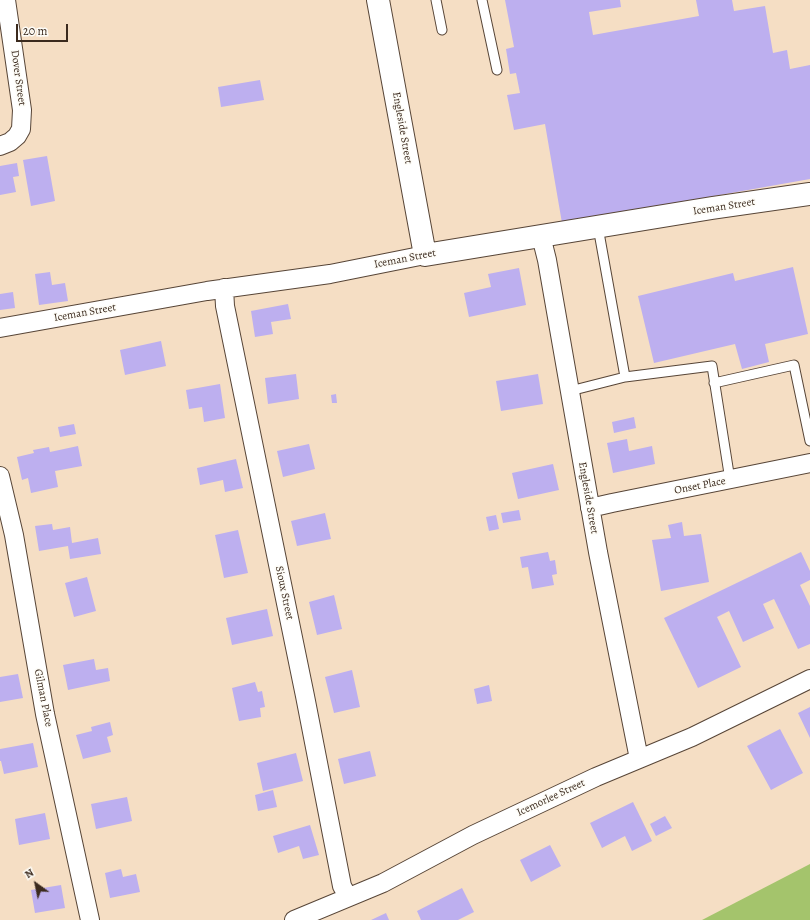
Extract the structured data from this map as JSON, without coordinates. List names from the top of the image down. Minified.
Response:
{"streets":{"main road":["Engleside Street","Iceman Street"],"street":["Dover Street","Onset Place","Sioux Street","Gilman Place","Icemorlee Street"]},"crossings":[["Engleside Street","Iceman Street"],["Engleside Street","Onset Place"],["Engleside Street","Icemorlee Street"],["Iceman Street","Sioux Street"],["Sioux Street","Icemorlee Street"]],"scale_bar":"20 m","north":"top left"}
